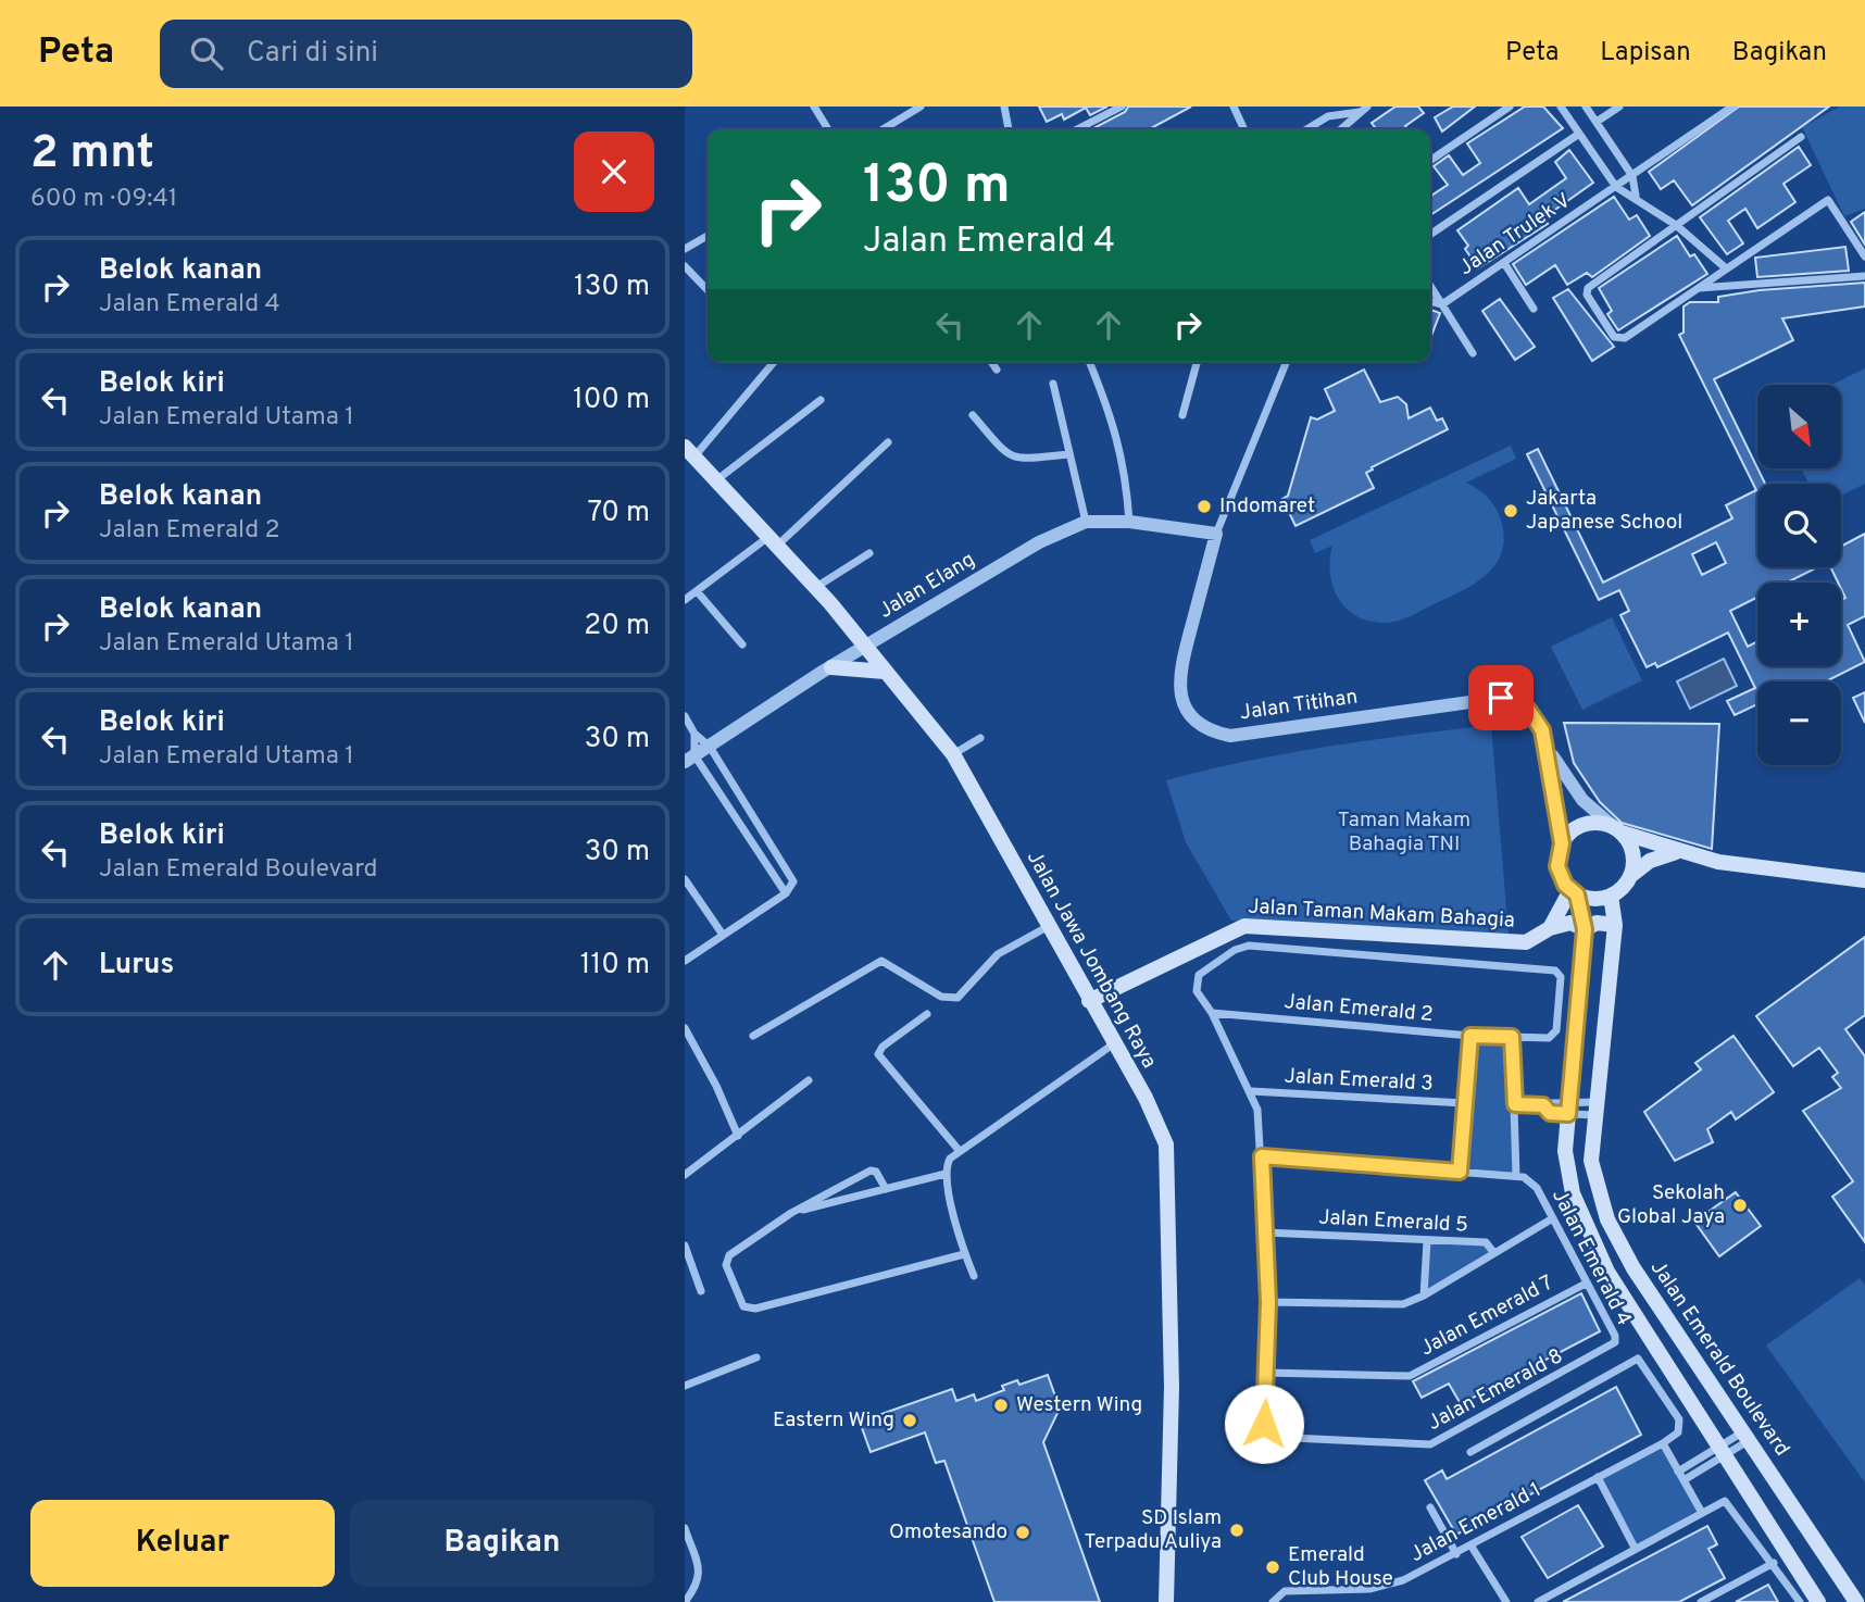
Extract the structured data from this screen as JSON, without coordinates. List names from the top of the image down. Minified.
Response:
{"streets":{"main road":["Jalan Taman Makam Bahagia","Jalan Jawa Jombang Raya","Jalan Emerald Boulevard"],"street":["Jalan Trulek V","Jalan Elang","Jalan Titihan","Jalan Emerald 2","Jalan Emerald 3","Jalan Emerald 5","Jalan Emerald 4","Jalan Emerald 7","Jalan Emerald 8","Jalan Emerald 1"]},"crossings":[["Jalan Elang","Jalan Titihan"],["Jalan Elang","Jalan Jawa Jombang Raya"],["Jalan Titihan","Jalan Emerald Boulevard"],["Jalan Taman Makam Bahagia","Jalan Jawa Jombang Raya"],["Jalan Emerald 5","Jalan Emerald 4"],["Jalan Emerald 4","Jalan Emerald 7"],["Jalan Emerald 4","Jalan Emerald 8"],["Jalan Emerald 7","Jalan Emerald 8"]],"parks":["Taman Makam Bahagia TNI"],"places":["Indomaret","Jakarta Japanese School","Sekolah Global Jaya","Western Wing","Eastern Wing","SD Islam Terpadu Auliya","Omotesando","Emerald Club House"],"north":"bottom right","page":{"header":"Peta","search":"Cari di sini","nav":["Peta","Lapisan","Bagikan"],"heading":["2 mnt","600 m · 09:41"],"turn":["130 m","Jalan Emerald 4"],"list":[{"name":"Belok kanan","note":"Jalan Emerald 4","value":"130 m"},{"name":"Belok kiri","note":"Jalan Emerald Utama 1","value":"100 m"},{"name":"Belok kanan","note":"Jalan Emerald 2","value":"70 m"},{"name":"Belok kanan","note":"Jalan Emerald Utama 1","value":"20 m"},{"name":"Belok kiri","note":"Jalan Emerald Utama 1","value":"30 m"},{"name":"Belok kiri","note":"Jalan Emerald Boulevard","value":"30 m"},{"name":"Lurus","value":"110 m"}],"map_buttons":["+","−"],"buttons":["Keluar","Bagikan"]}}
